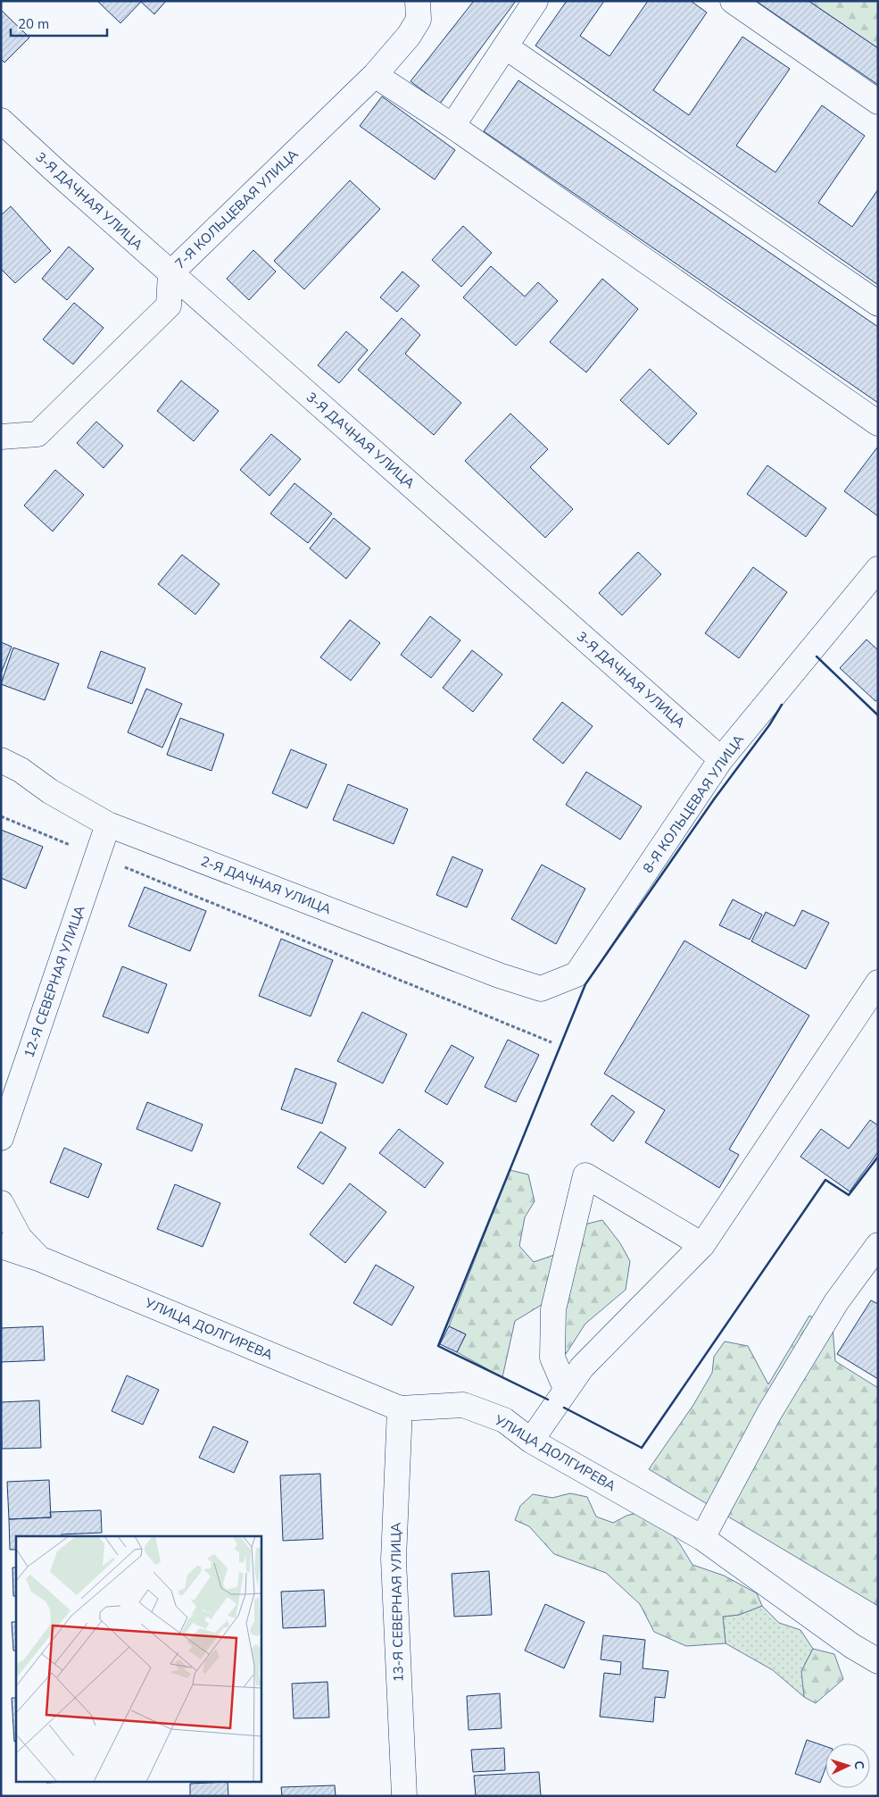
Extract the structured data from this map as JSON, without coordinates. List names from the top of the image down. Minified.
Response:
{"streets":{"street":["3-Я ДАЧНАЯ УЛИЦА","7-Я КОЛЬЦЕВАЯ УЛИЦА","8-Я КОЛЬЦЕВАЯ УЛИЦА","2-Я ДАЧНАЯ УЛИЦА","12-Я СЕВЕРНАЯ УЛИЦА","УЛИЦА ДОЛГИРЕВА","13-Я СЕВЕРНАЯ УЛИЦА"]},"crossings":[["3-Я ДАЧНАЯ УЛИЦА","7-Я КОЛЬЦЕВАЯ УЛИЦА"],["3-Я ДАЧНАЯ УЛИЦА","8-Я КОЛЬЦЕВАЯ УЛИЦА"],["8-Я КОЛЬЦЕВАЯ УЛИЦА","2-Я ДАЧНАЯ УЛИЦА"],["2-Я ДАЧНАЯ УЛИЦА","12-Я СЕВЕРНАЯ УЛИЦА"],["УЛИЦА ДОЛГИРЕВА","13-Я СЕВЕРНАЯ УЛИЦА"]],"scale_bar":"20 m","north":"right"}
